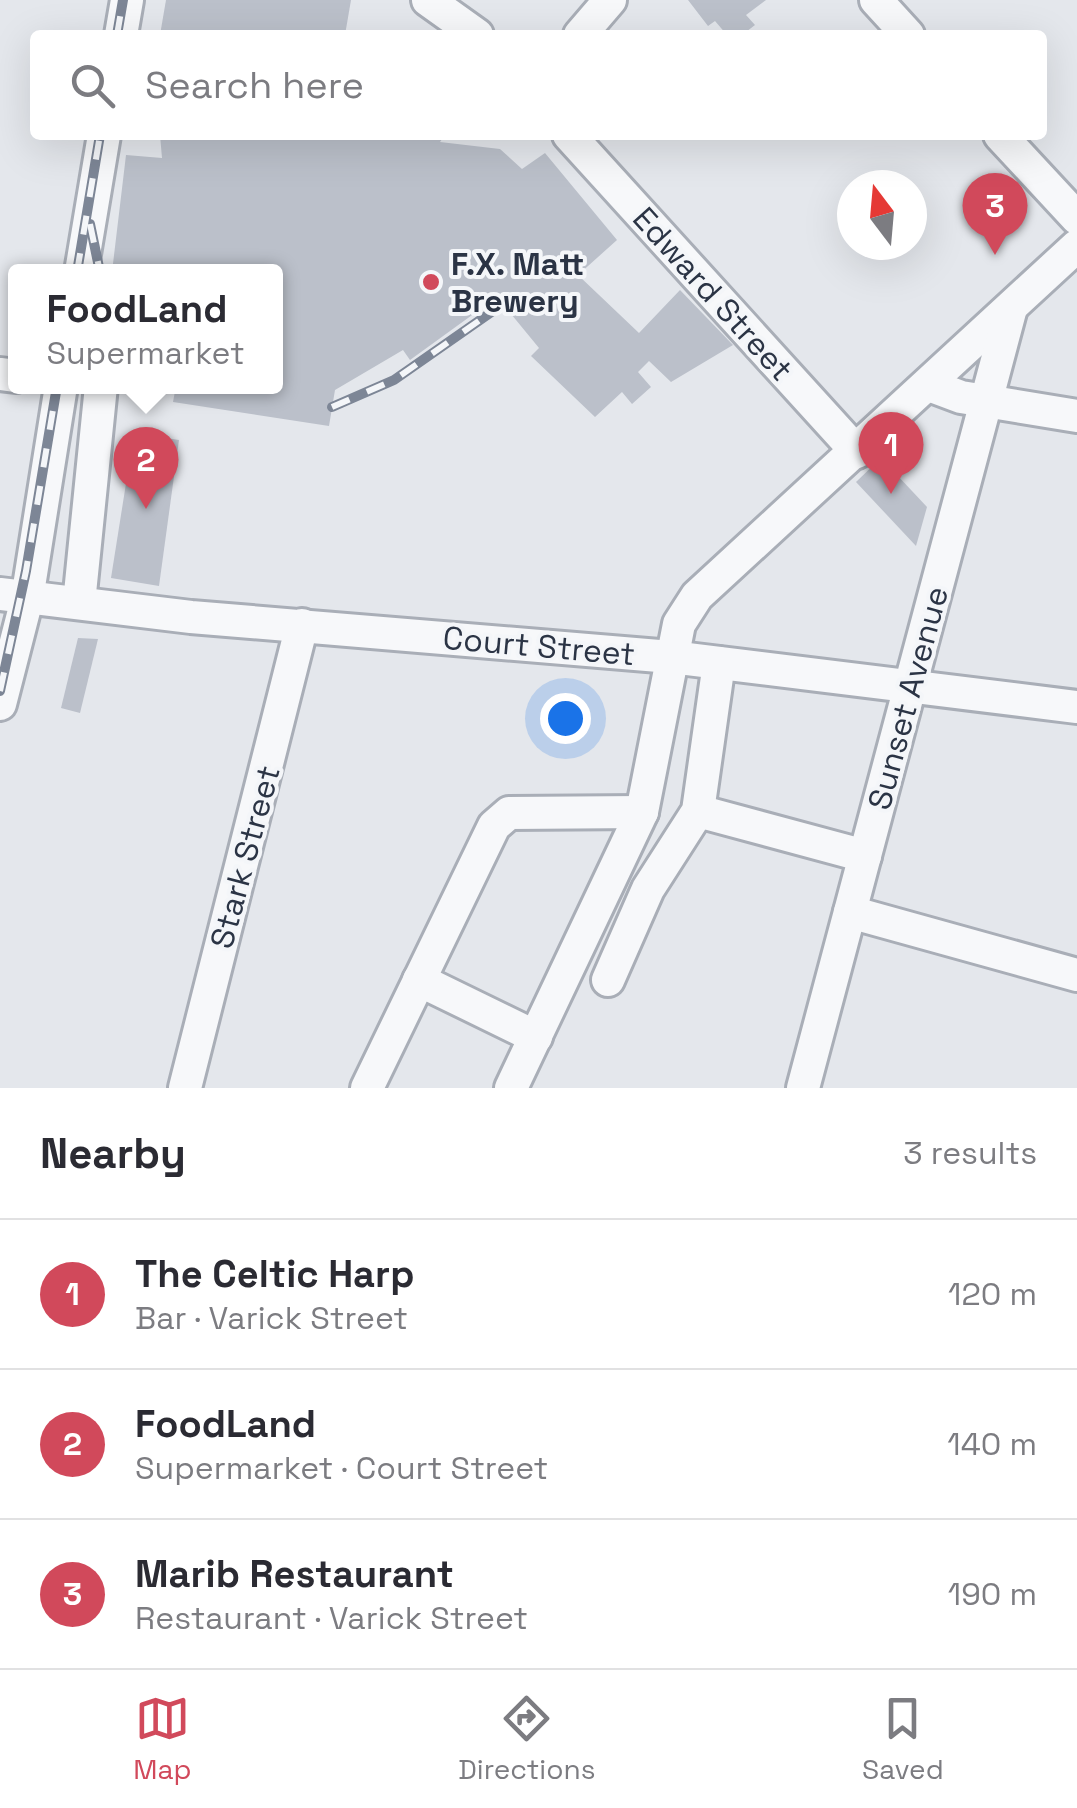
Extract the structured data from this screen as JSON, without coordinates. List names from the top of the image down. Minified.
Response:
{"streets":{"street":["Edward Street","Court Street","Sunset Avenue","Stark Street"]},"crossings":[["Court Street","Sunset Avenue"],["Court Street","Stark Street"]],"places":["F.X. Matt Brewery"],"north":"top","page":{"search":"Search here","pins":["3","1","2"],"popup":["FoodLand","Supermarket"],"heading":["Nearby","3 results"],"list":[{"mark":"1","name":"The Celtic Harp","note":"Bar · Varick Street","value":"120 m"},{"mark":"2","name":"FoodLand","note":"Supermarket · Court Street","value":"140 m"},{"mark":"3","name":"Marib Restaurant","note":"Restaurant · Varick Street","value":"190 m"}],"nav":["Map","Directions","Saved"]}}
